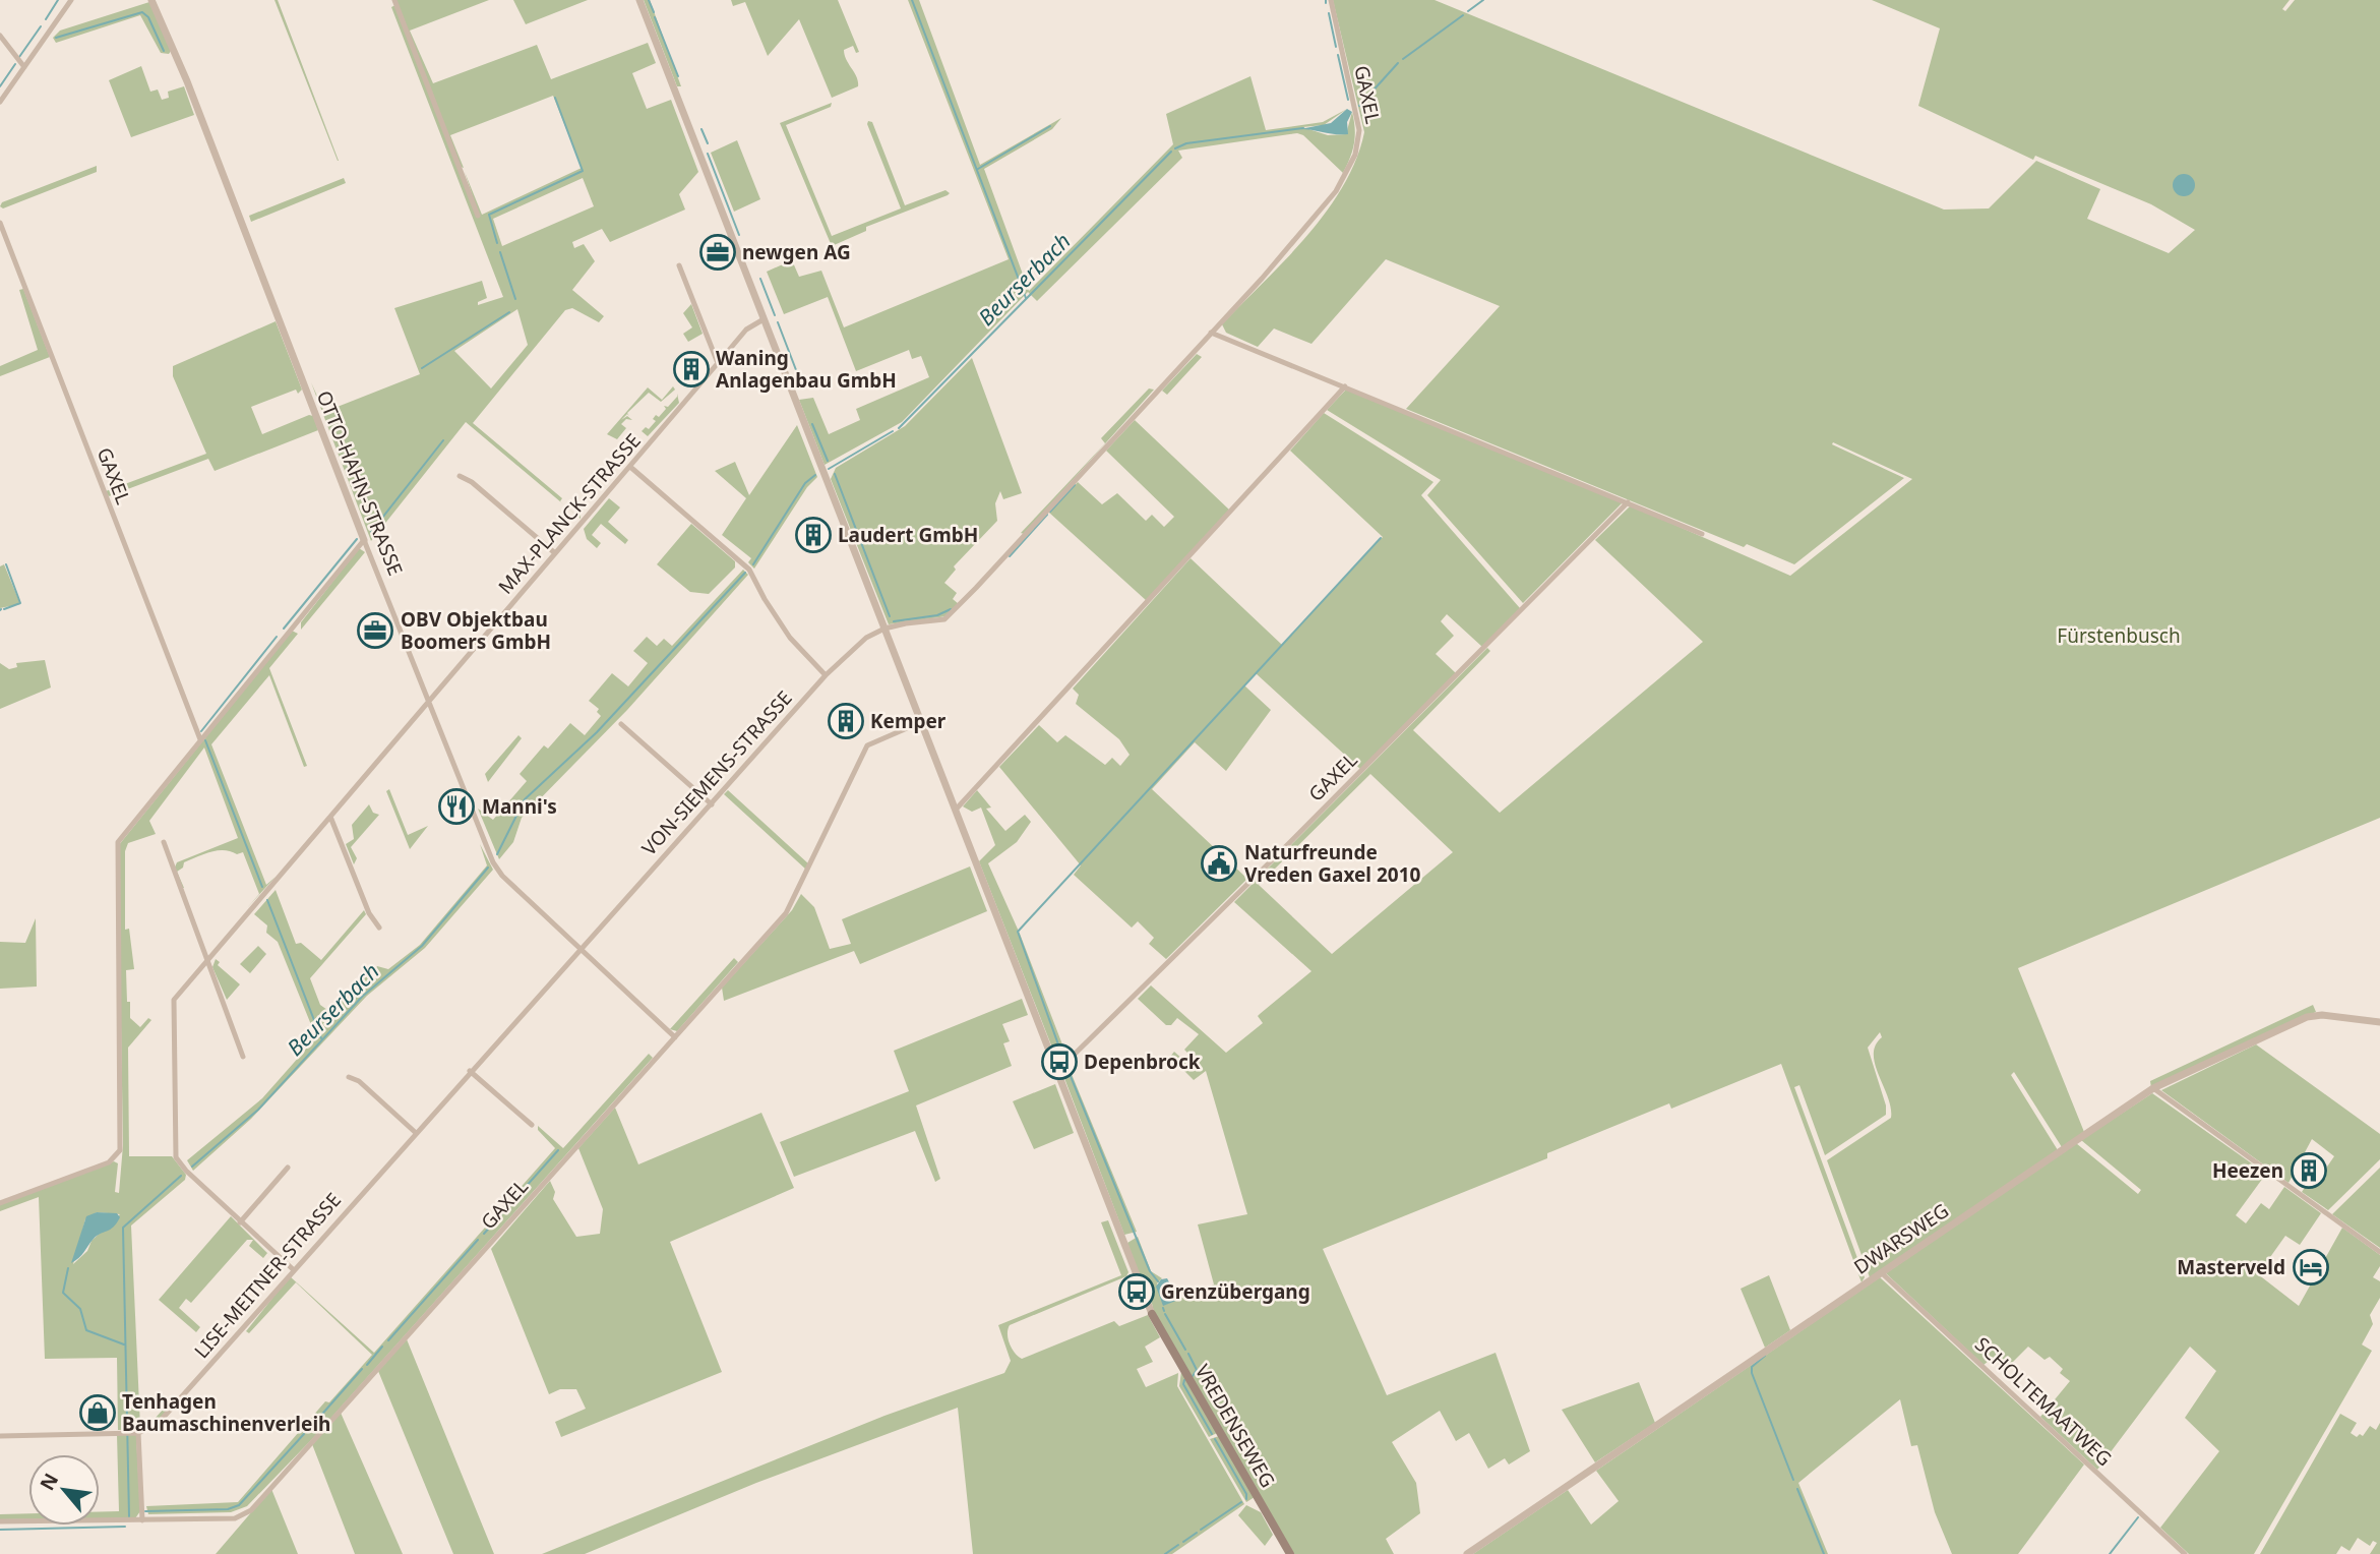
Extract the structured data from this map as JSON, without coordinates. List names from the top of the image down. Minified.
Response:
{"streets":{"main road":["VREDENSEWEG"],"street":["GAXEL","OTTO-HAHN-STRASSE","MAX-PLANCK-STRASSE","VON-SIEMENS-STRASSE","DWARSWEG","LISE-MEITNER-STRASSE","SCHOLTEMAATWEG"]},"crossings":[["GAXEL","OTTO-HAHN-STRASSE"],["GAXEL","VON-SIEMENS-STRASSE"],["OTTO-HAHN-STRASSE","MAX-PLANCK-STRASSE"],["OTTO-HAHN-STRASSE","VON-SIEMENS-STRASSE"],["OTTO-HAHN-STRASSE","LISE-MEITNER-STRASSE"],["MAX-PLANCK-STRASSE","LISE-MEITNER-STRASSE"],["VON-SIEMENS-STRASSE","LISE-MEITNER-STRASSE"],["DWARSWEG","SCHOLTEMAATWEG"]],"water":["Beurserbach"],"parks":["Fürstenbusch"],"places":{"office":["newgen AG","OBV Objektbau Boomers GmbH"],"building":["Waning Anlagenbau GmbH","Laudert GmbH","Kemper","Heezen"],"restaurant":["Manni's"],"public building":["Naturfreunde Vreden Gaxel 2010"],"bus stop":["Depenbrock","Grenzübergang"],"hotel":["Masterveld"],"shop":["Tenhagen Baumaschinenverleih"]},"north":"top left"}
